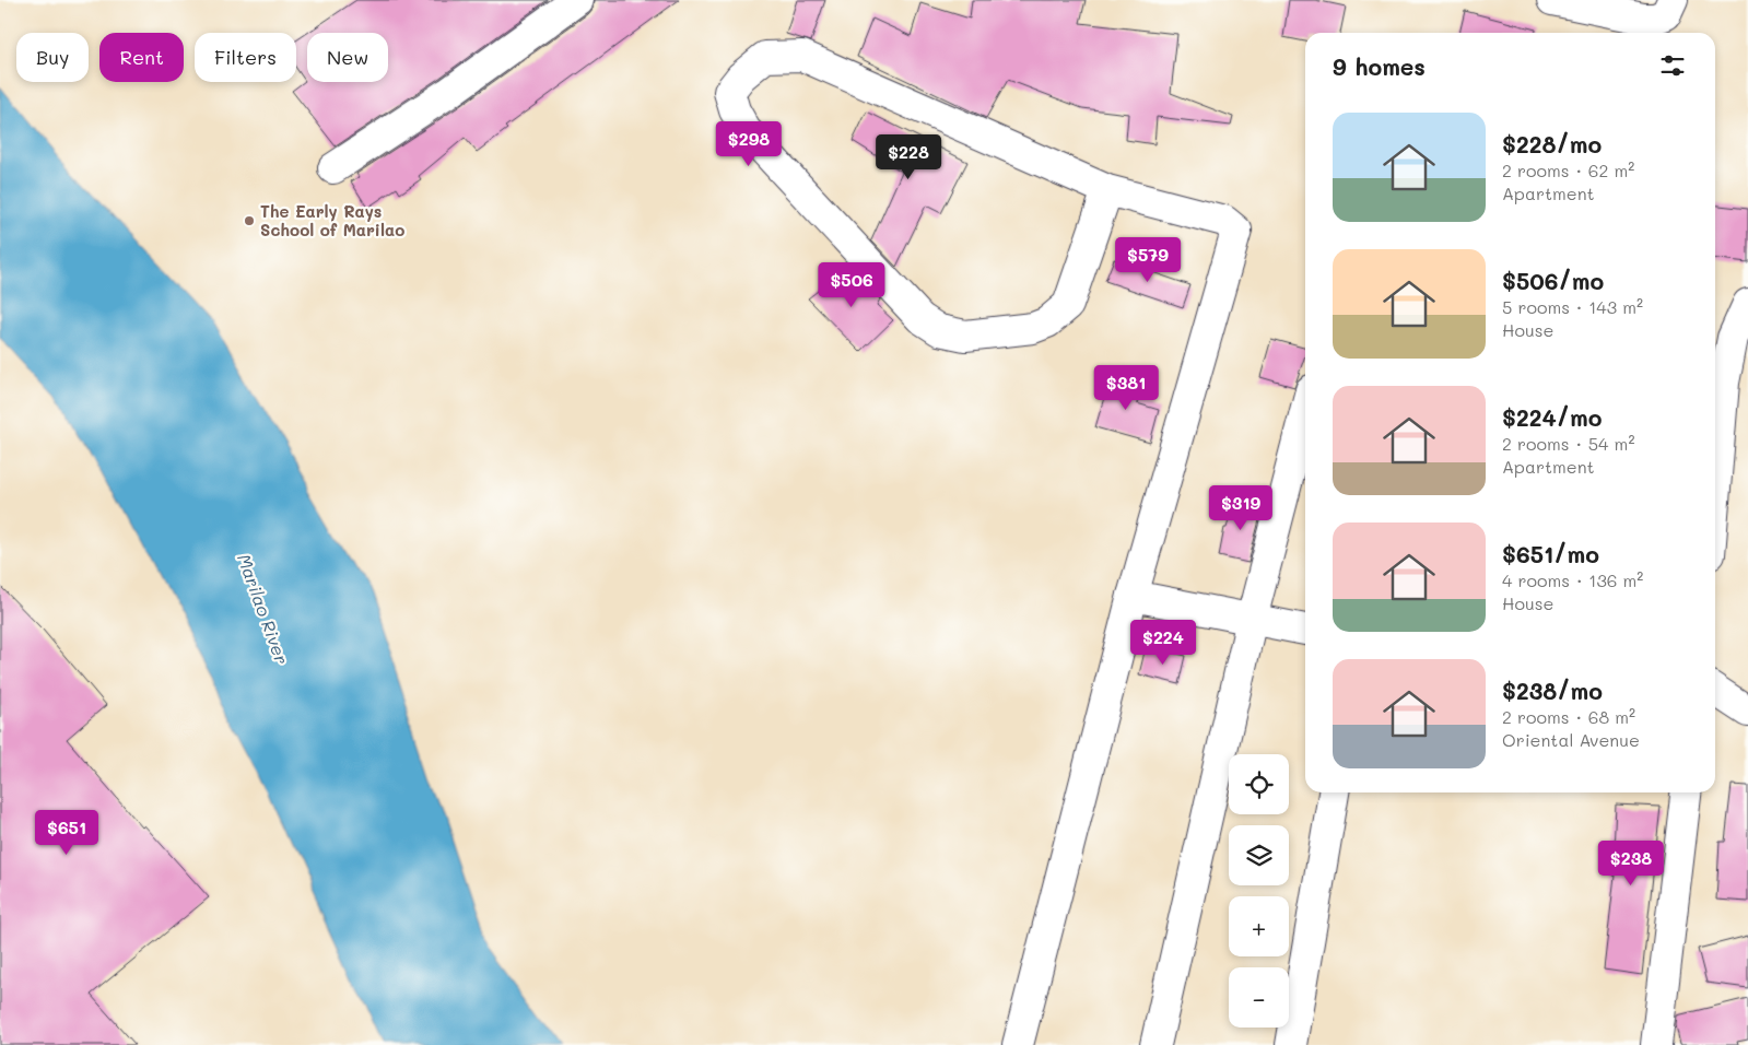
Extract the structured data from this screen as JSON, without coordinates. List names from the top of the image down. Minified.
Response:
{"water":["Marilao River"],"places":["The Early Rays School of Marilao"],"page":{"chip":["Buy","Rent","Filters","New"],"heading":"9 homes","list":[{"name":"$228/mo","note":"2 rooms · 62 m² · Apartment"},{"name":"$506/mo","note":"5 rooms · 143 m² · House"},{"name":"$224/mo","note":"2 rooms · 54 m² · Apartment"},{"name":"$651/mo","note":"4 rooms · 136 m² · House"},{"name":"$238/mo","note":"2 rooms · 68 m² · Oriental Avenue"}],"price":["$298","$228","$579","$506","$381","$319","$224","$651","$238"],"map_buttons":["+","−"]}}
